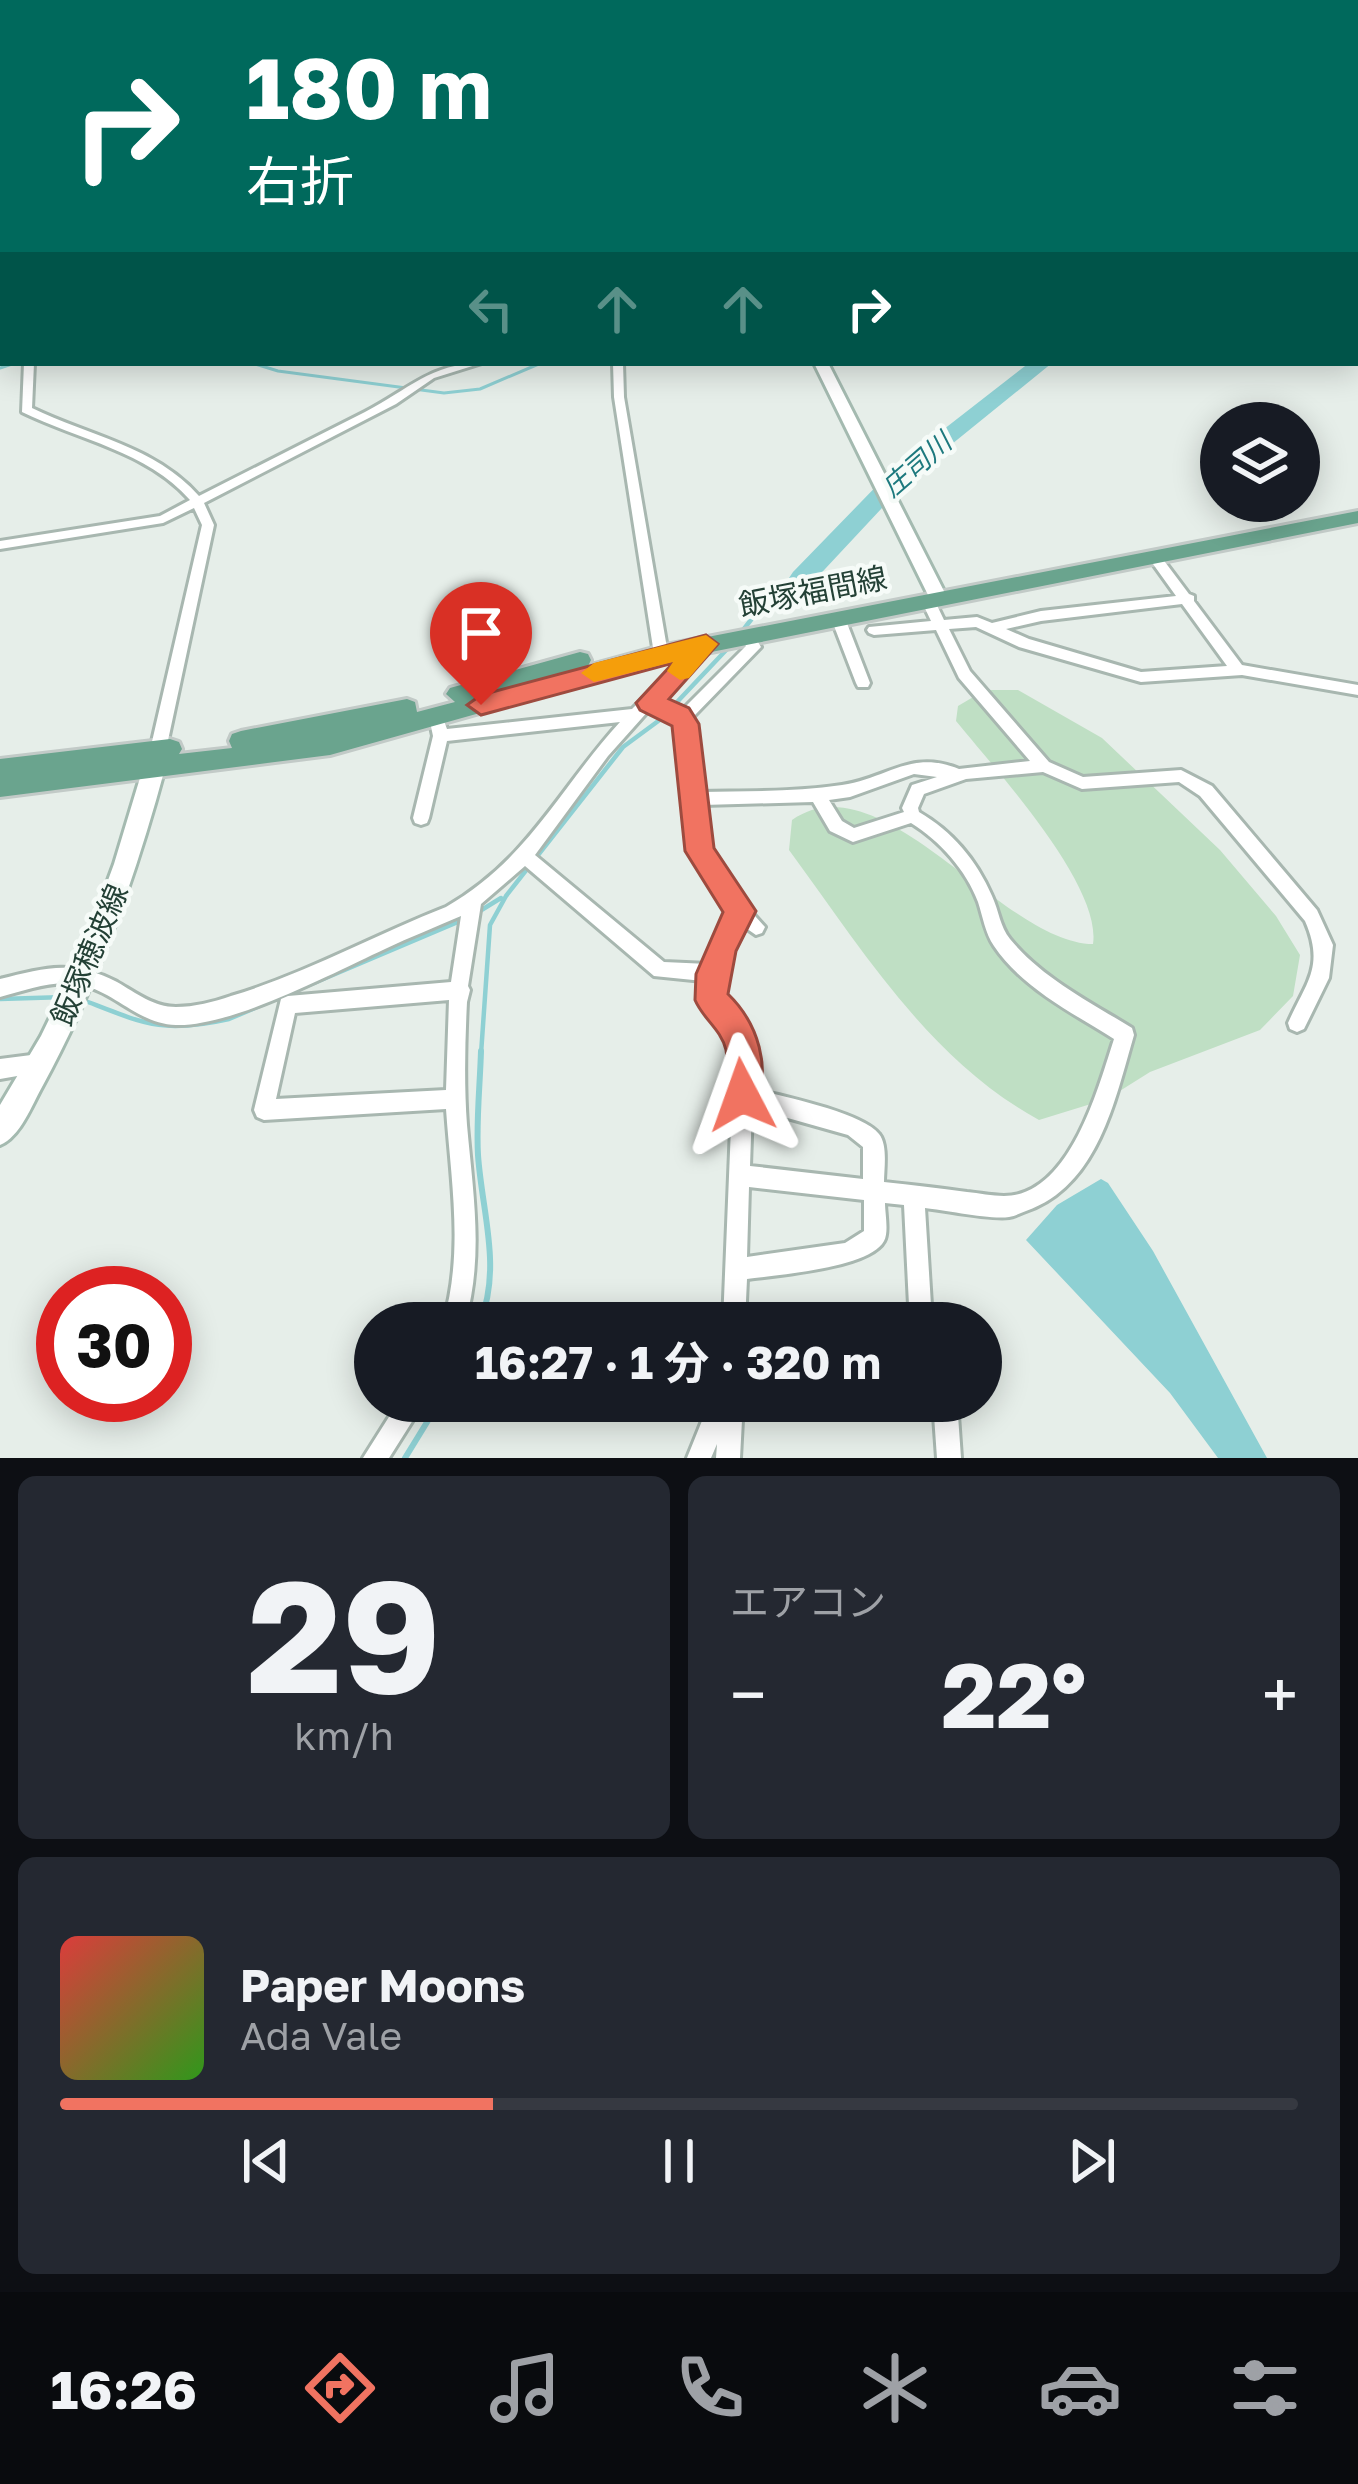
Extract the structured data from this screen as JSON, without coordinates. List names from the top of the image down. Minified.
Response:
{"streets":{"main road":["飯塚福間線"],"street":["飯塚穂波線"]},"crossings":[["飯塚福間線","飯塚穂波線"]],"water":["庄司川"],"page":{"turn":["180 m","右折"],"limit":"30","trip":"16:27 · 1 分 · 320 m","tile":[["29","km/h"],"エアコン"],"heat":["−","22°","+"],"song":["Paper Moons","Ada Vale"],"tabs":"16:26"}}
